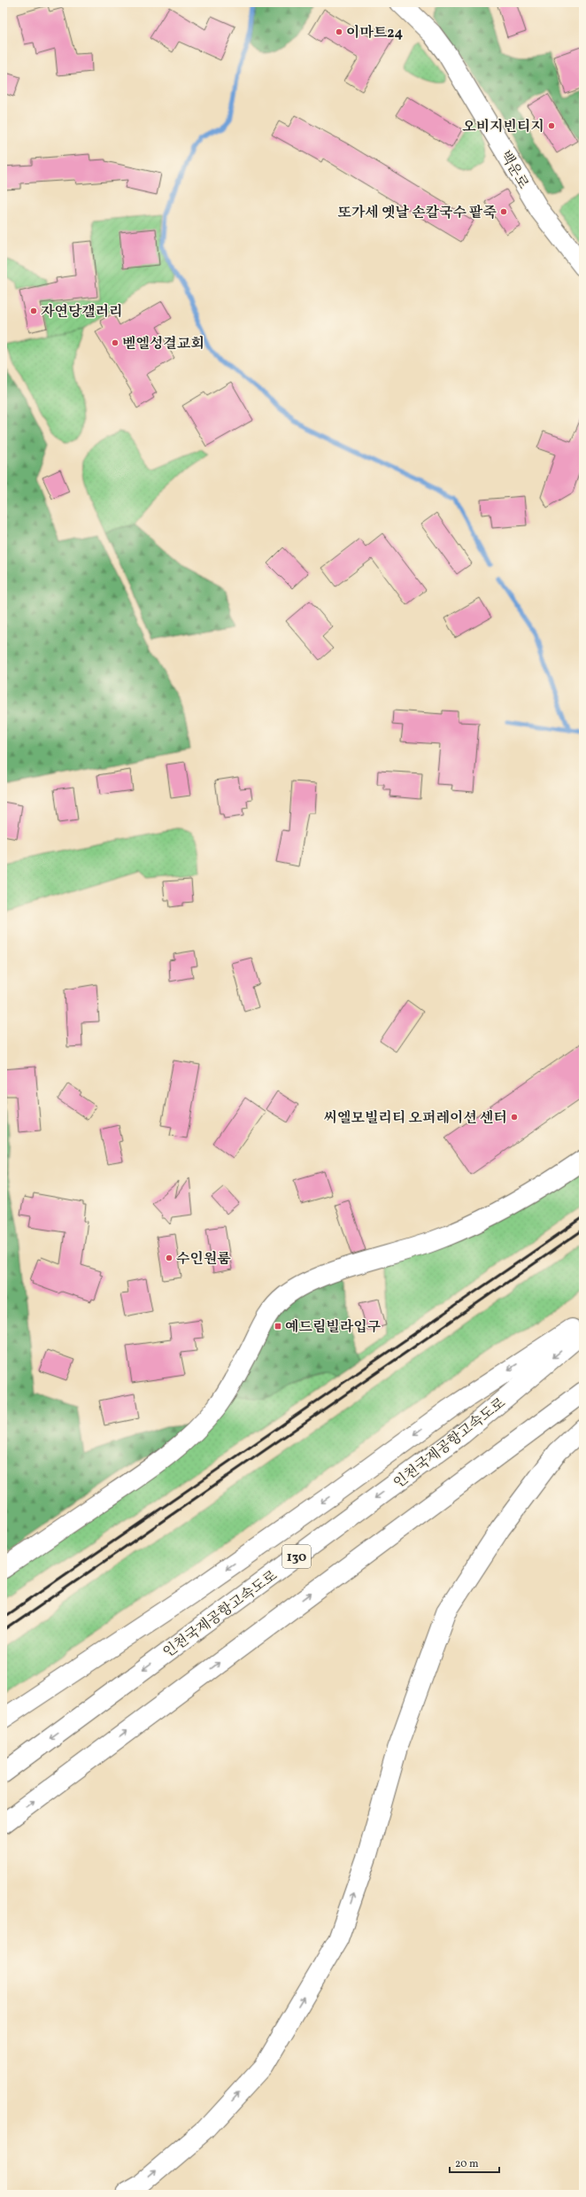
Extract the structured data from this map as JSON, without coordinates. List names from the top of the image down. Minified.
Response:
{"streets":{"main road":["백운로","인천국제공항고속도로","130"]},"places":{"other":["이마트24","오비지빈티지","또가세 옛날 손칼국수 팥죽","자연당갤러리","벧엘성결교회","씨엘모빌리티 오퍼레이션 센터","수인원룸"],"transit":["예드림빌라입구"]},"scale_bar":"20 m"}
